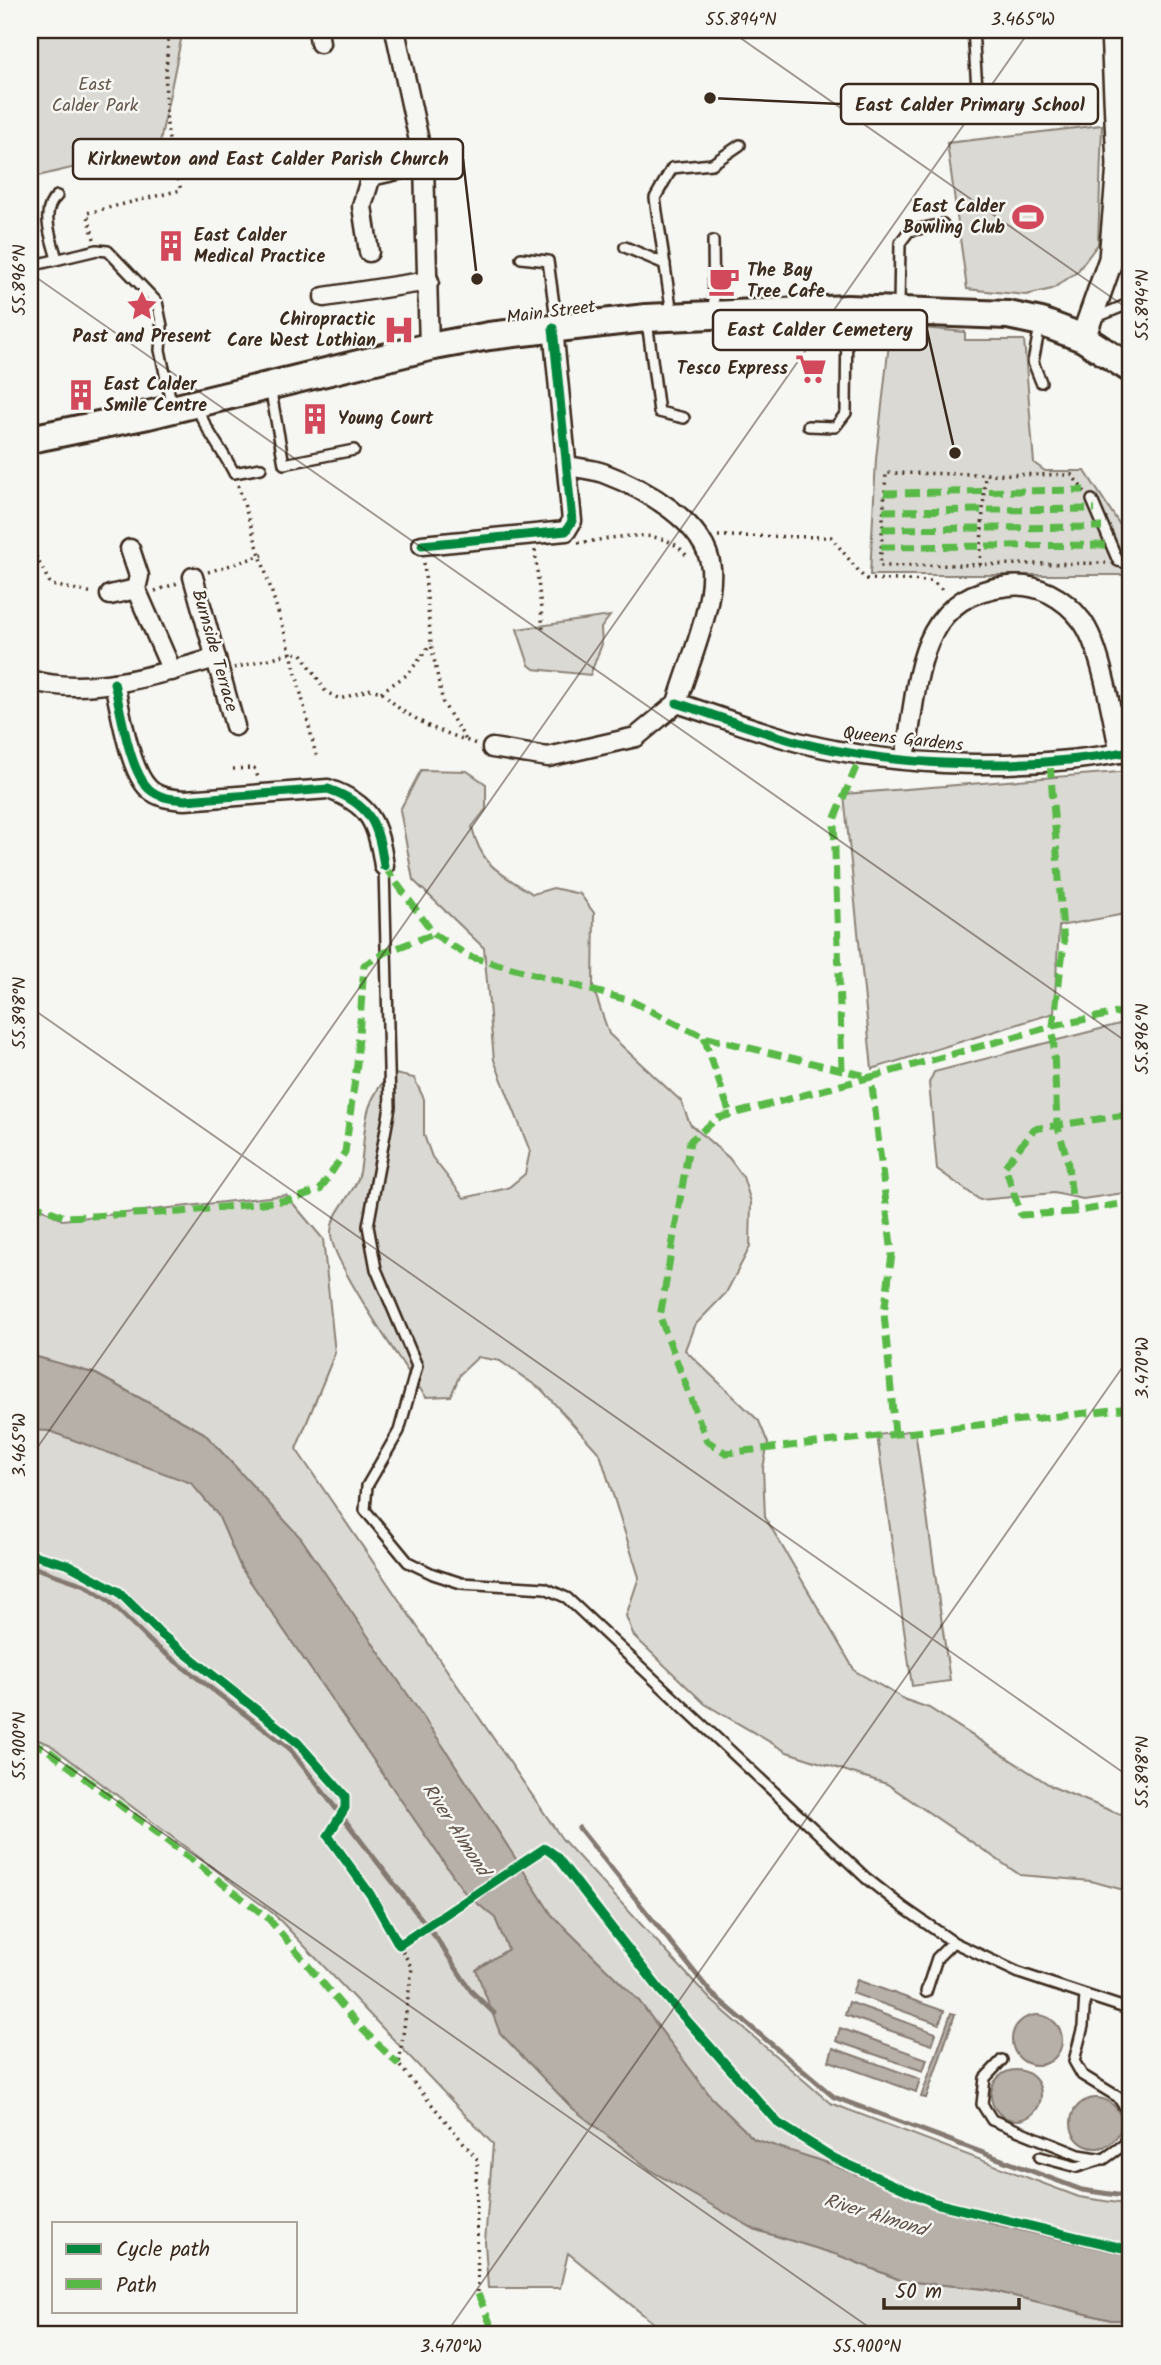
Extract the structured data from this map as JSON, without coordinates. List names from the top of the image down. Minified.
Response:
{"streets":{"main road":["Main Street"],"street":["Burnside Terrace","Queens Gardens"]},"water":["River Almond"],"parks":["East Calder Park"],"places":{"other":["East Calder Primary School","Kirknewton and East Calder Parish Church","East Calder Cemetery"],"sports":["East Calder Bowling Club"],"building":["East Calder Medical Practice","East Calder Smile Centre","Young Court"],"cafe":["The Bay Tree Cafe"],"place":["Past and Present"],"hospital":["Chiropractic Care West Lothian"],"supermarket":["Tesco Express"]},"legend":["Cycle path","Path"],"scale_bar":"50 m","coordinates":["55.894°N","3.465°W","55.896°N","55.898°N","3.470°W","55.900°N"]}
